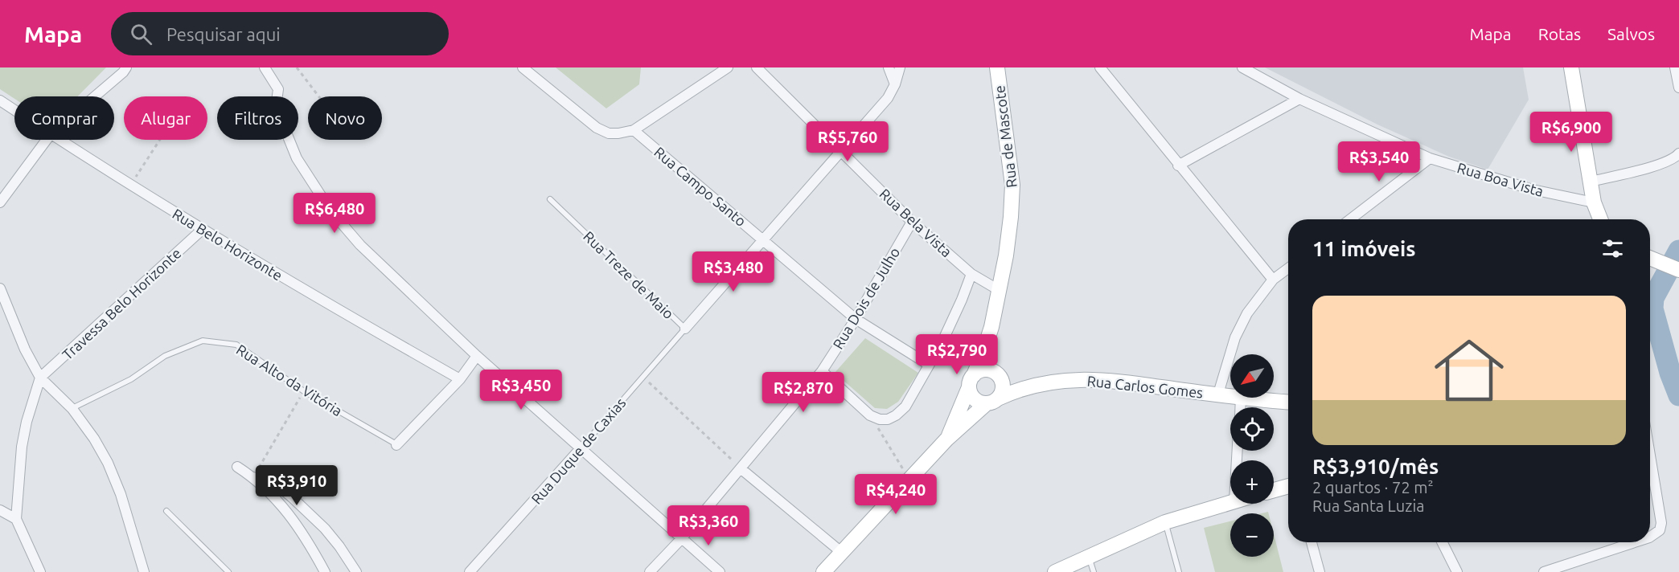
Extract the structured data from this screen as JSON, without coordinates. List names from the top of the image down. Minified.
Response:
{"streets":{"main road":["Rua de Mascote","Rua Carlos Gomes"],"street":["Rua Boa Vista","Rua Campo Santo","Rua Bela Vista","Rua Belo Horizonte","Rua Treze de Maio","Rua Dois de Julho","Travessa Belo Horizonte","Rua Alto da Vitória","Rua Duque de Caxias"]},"crossings":[["Rua de Mascote","Rua Bela Vista"],["Rua de Mascote","Rua Carlos Gomes"],["Rua Campo Santo","Rua Treze de Maio"],["Rua Campo Santo","Rua Dois de Julho"],["Rua Bela Vista","Rua Treze de Maio"],["Rua Bela Vista","Rua Dois de Julho"],["Rua Belo Horizonte","Travessa Belo Horizonte"],["Rua Belo Horizonte","Rua Alto da Vitória"],["Rua Treze de Maio","Rua Duque de Caxias"]],"north":"bottom left","page":{"header":"Mapa","search":"Pesquisar aqui","nav":["Mapa","Rotas","Salvos"],"chip":["Comprar","Alugar","Filtros","Novo"],"price":["R$6,900","R$5,760","R$3,540","R$6,480","R$3,480","R$2,790","R$3,450","R$2,870","R$3,910","R$4,240","R$3,360"],"heading":"11 imóveis","list":[{"name":"R$3,910/mês","note":"2 quartos · 72 m² · Rua Santa Luzia"}],"map_buttons":["+","−"]}}
